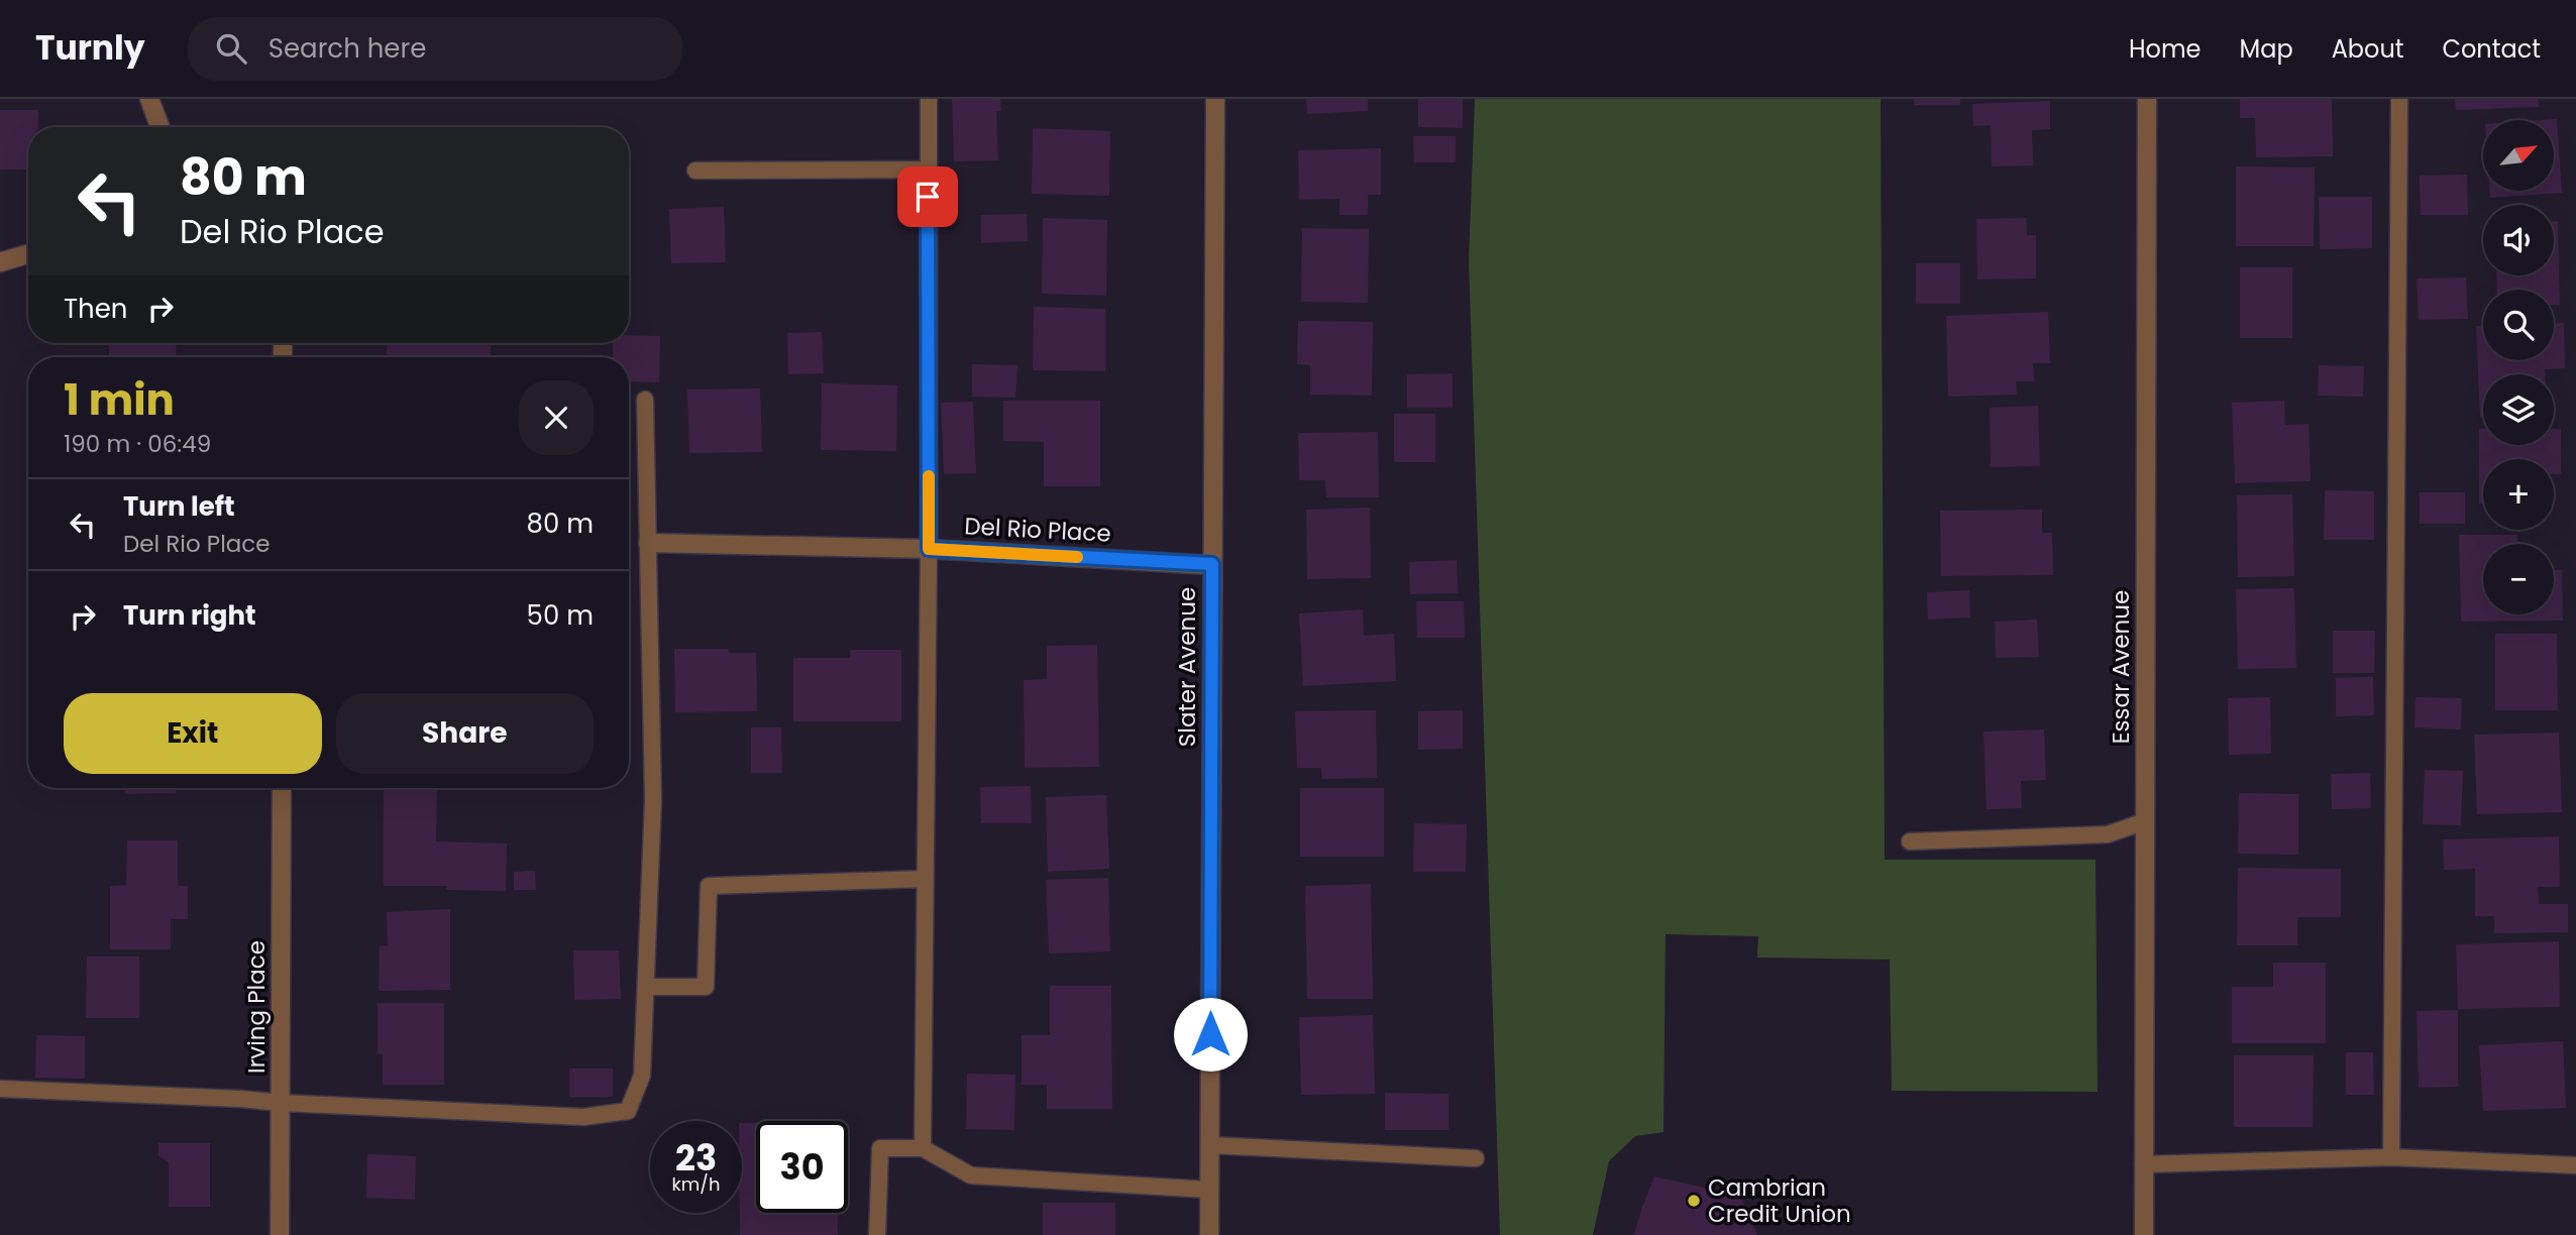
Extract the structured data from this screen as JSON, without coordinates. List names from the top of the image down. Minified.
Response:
{"streets":{"street":["Del Rio Place","Slater Avenue","Essar Avenue","Irving Place"]},"crossings":[["Del Rio Place","Slater Avenue"]],"places":["Cambrian Credit Union"],"north":"top right","page":{"header":"Turnly","search":"Search here","nav":["Home","Map","About","Contact"],"map_buttons":["+","−"],"turn":["80 m","Del Rio Place"],"then":"Then","heading":["1 min","190 m · 06:49"],"list":[{"name":"Turn left","note":"Del Rio Place","value":"80 m"},{"name":"Turn right","value":"50 m"}],"buttons":["Exit","Share"],"speed":"23 km/h","limit":"30"}}
